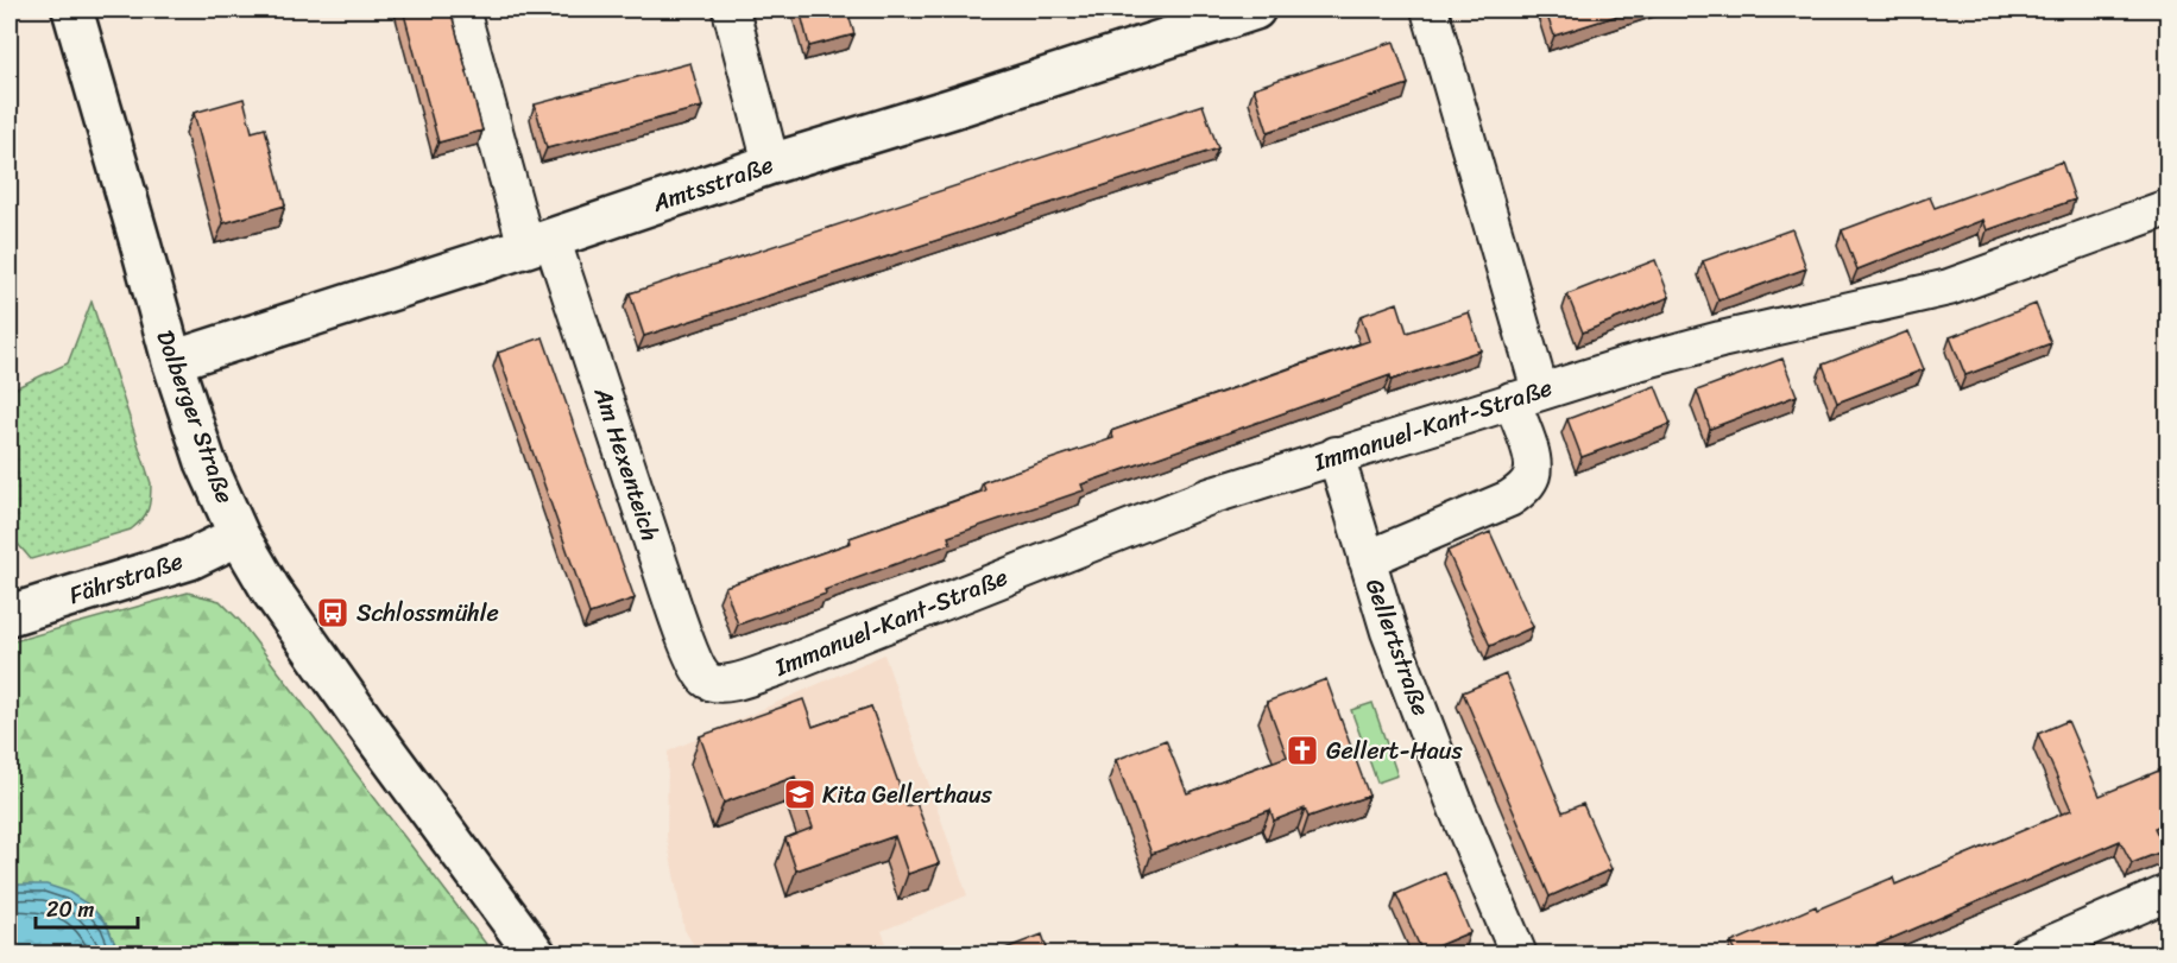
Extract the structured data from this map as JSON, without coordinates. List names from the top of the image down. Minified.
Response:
{"streets":{"main road":["Amtsstraße","Dolberger Straße","Fährstraße"],"street":["Immanuel-Kant-Straße","Am Hexenteich","Gellertstraße"]},"crossings":[["Amtsstraße","Dolberger Straße"],["Amtsstraße","Am Hexenteich"],["Dolberger Straße","Fährstraße"],["Immanuel-Kant-Straße","Am Hexenteich"],["Immanuel-Kant-Straße","Gellertstraße"]],"places":{"bus stop":["Schlossmühle"],"church":["Gellert-Haus"],"school or university":["Kita Gellerthaus"]},"scale_bar":"20 m"}
